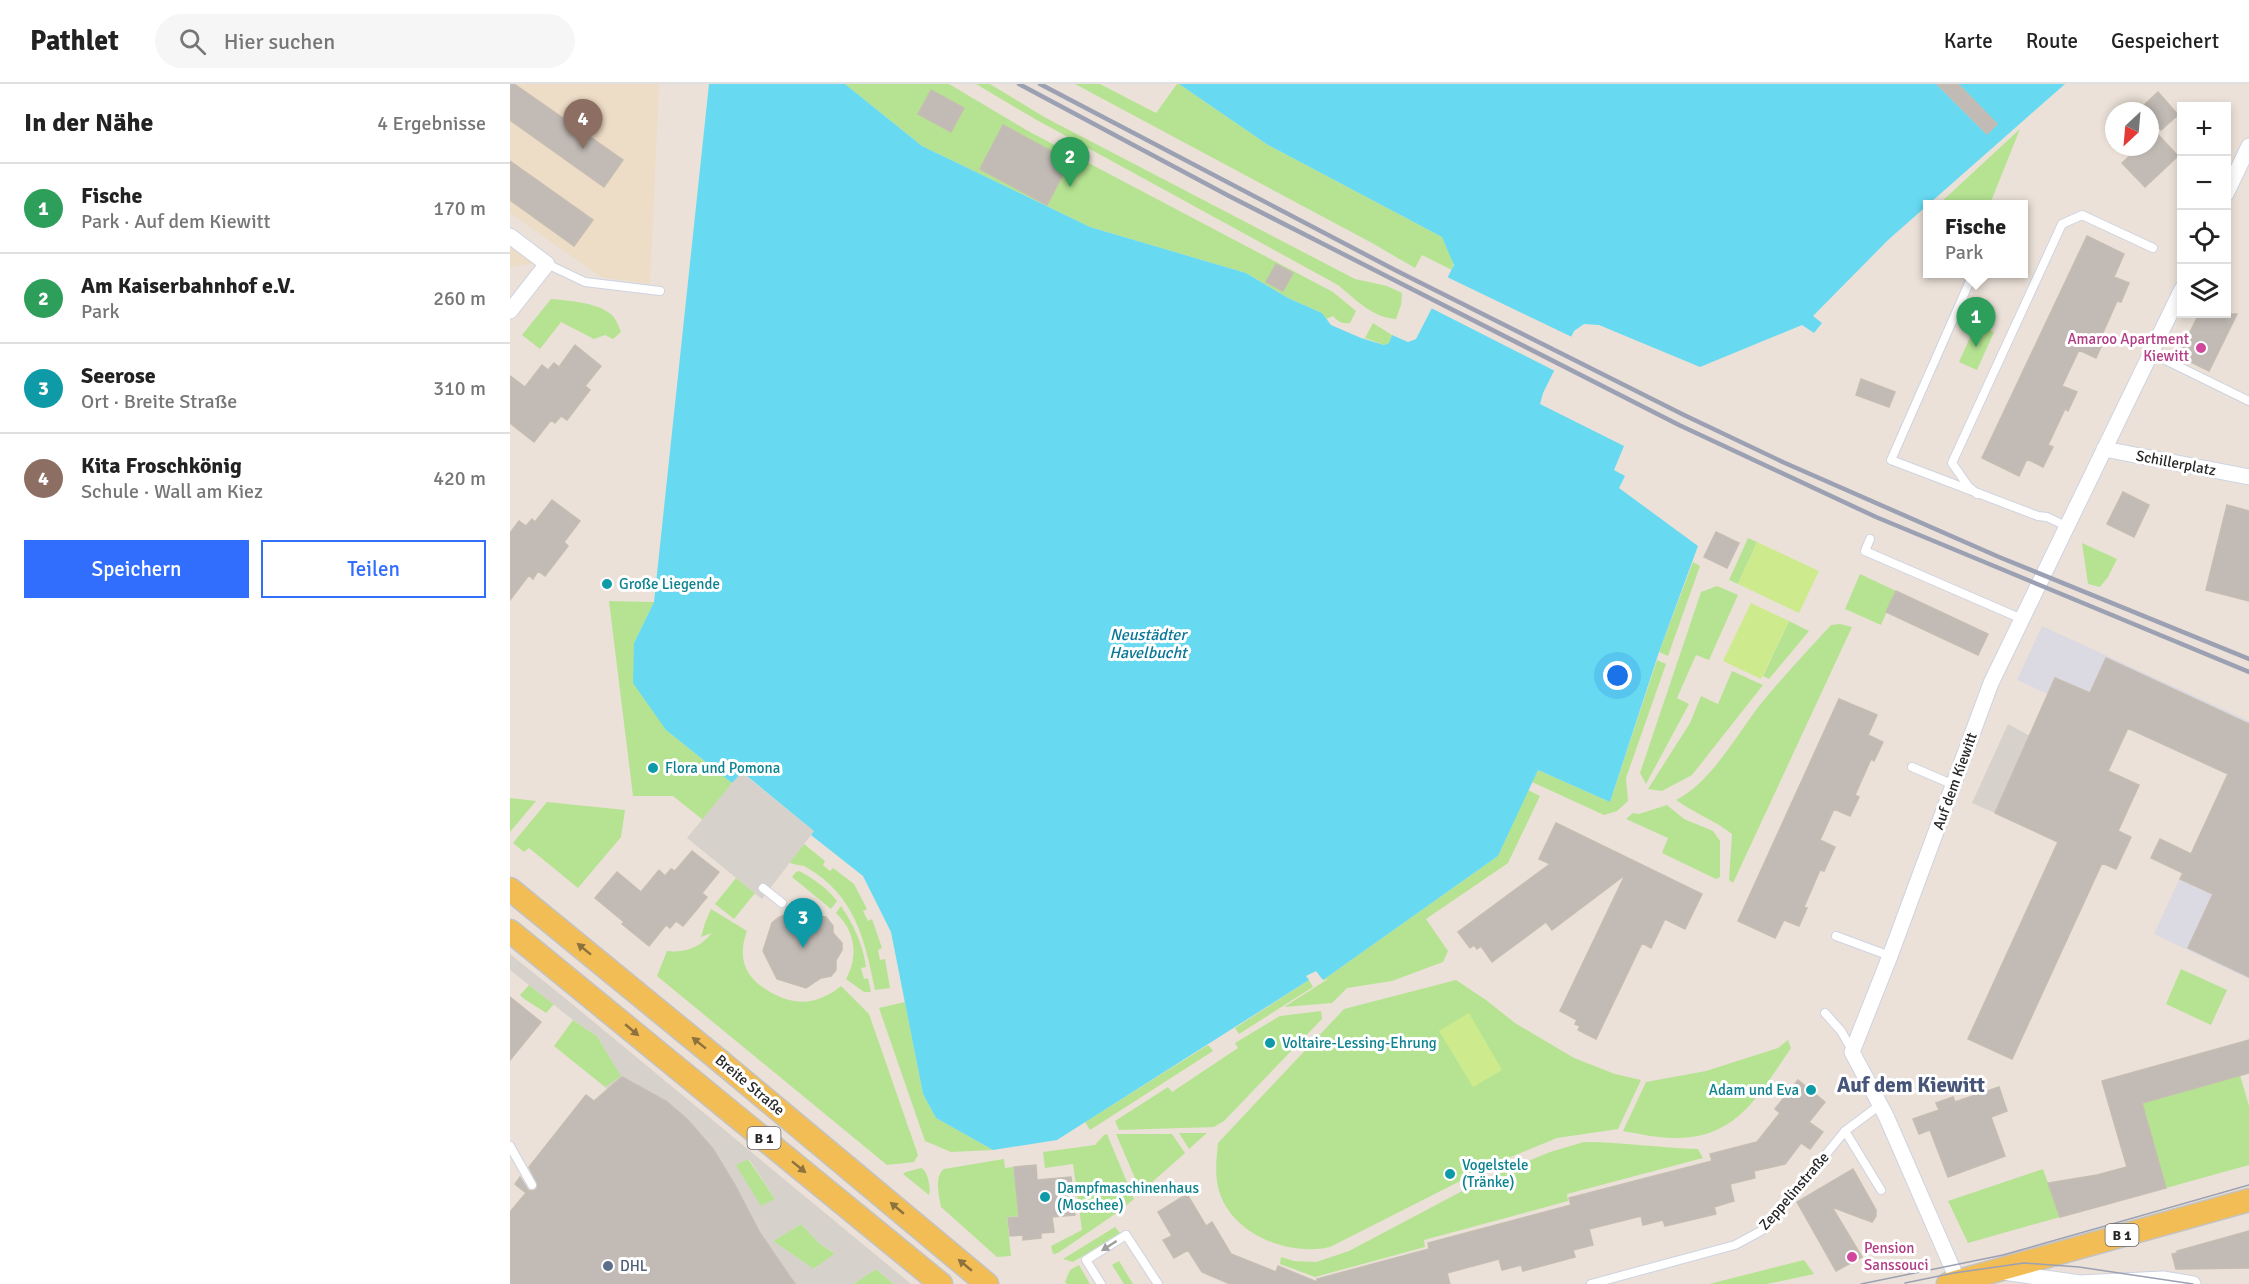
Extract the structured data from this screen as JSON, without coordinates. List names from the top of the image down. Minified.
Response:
{"streets":{"main road":["Breite Straße","B 1"],"street":["Schillerplatz","Auf dem Kiewitt"],"lane":["Zeppelinstraße"]},"crossings":[["Schillerplatz","Auf dem Kiewitt"]],"districts":["Auf dem Kiewitt"],"water":["Neustädter Havelbucht"],"places":["Amaroo Apartment Kiewitt","Große Liegende","Flora und Pomona","Voltaire-Lessing-Ehrung","Adam und Eva","Vogelstele (Tränke)","Dampfmaschinenhaus (Moschee)","Pension Sanssouci","DHL"],"north":"bottom left","page":{"header":"Pathlet","search":"Hier suchen","nav":["Karte","Route","Gespeichert"],"heading":["In der Nähe","4 Ergebnisse"],"pins":["4","2","1","3"],"map_buttons":["+","−"],"list":[{"mark":"1","name":"Fische","note":"Park · Auf dem Kiewitt","value":"170 m"},{"mark":"2","name":"Am Kaiserbahnhof e.V.","note":"Park","value":"260 m"},{"mark":"3","name":"Seerose","note":"Ort · Breite Straße","value":"310 m"},{"mark":"4","name":"Kita Froschkönig","note":"Schule · Wall am Kiez","value":"420 m"}],"popup":["Fische","Park"],"buttons":["Speichern","Teilen"]}}
